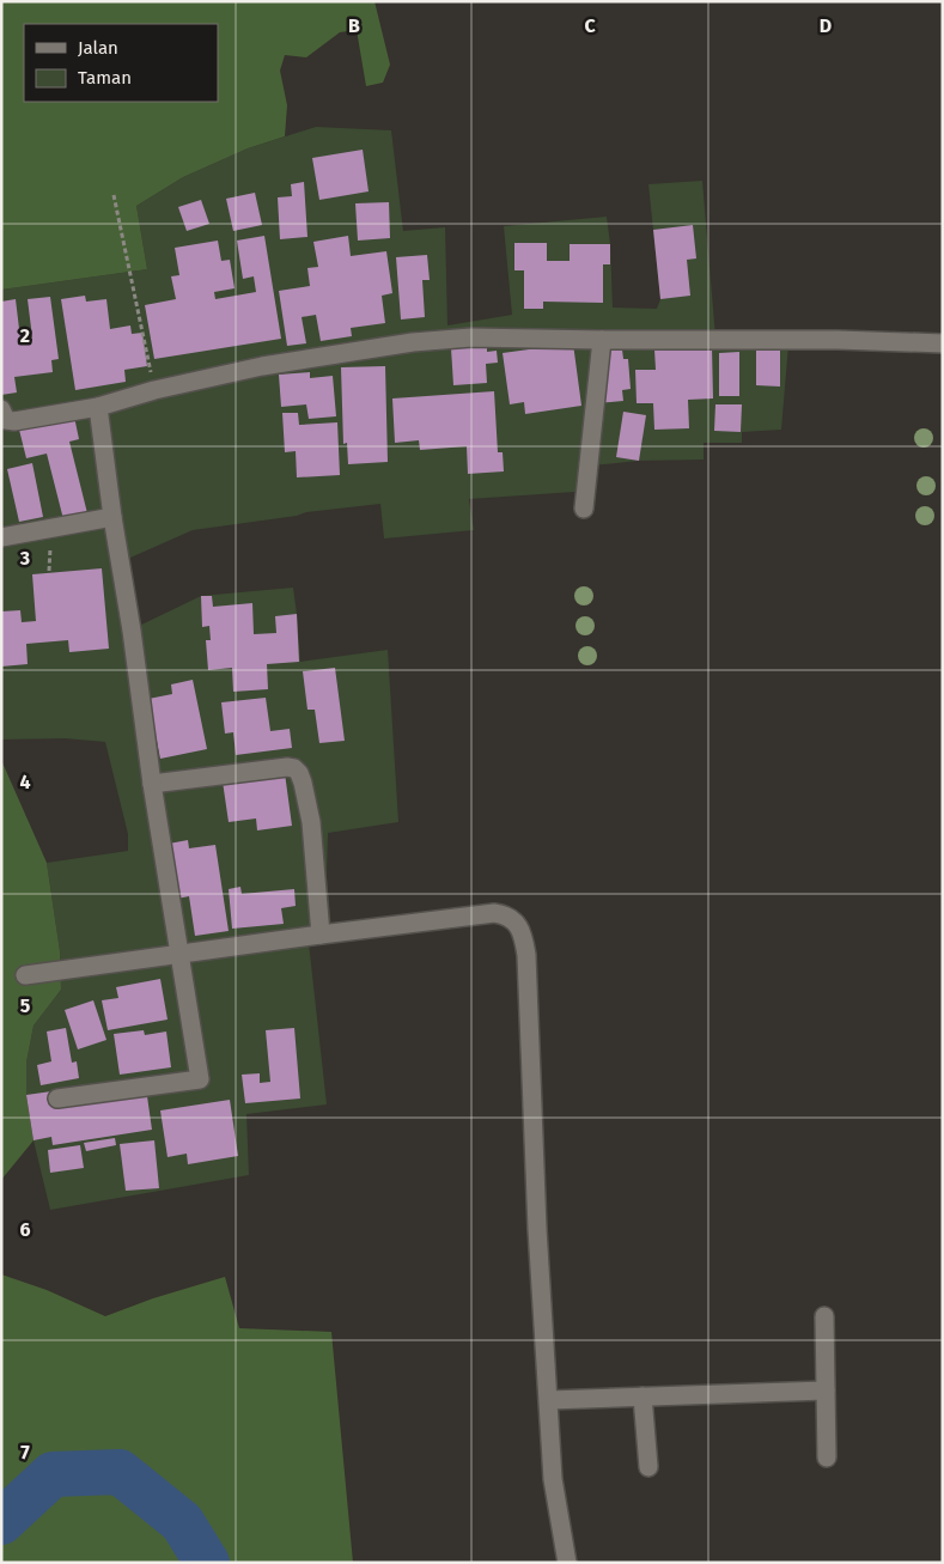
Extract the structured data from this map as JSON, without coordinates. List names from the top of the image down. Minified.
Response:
{"legend":["Jalan","Taman"],"grid":{"columns":["B","C","D"],"rows":["2","3","4","5","6","7"]}}
